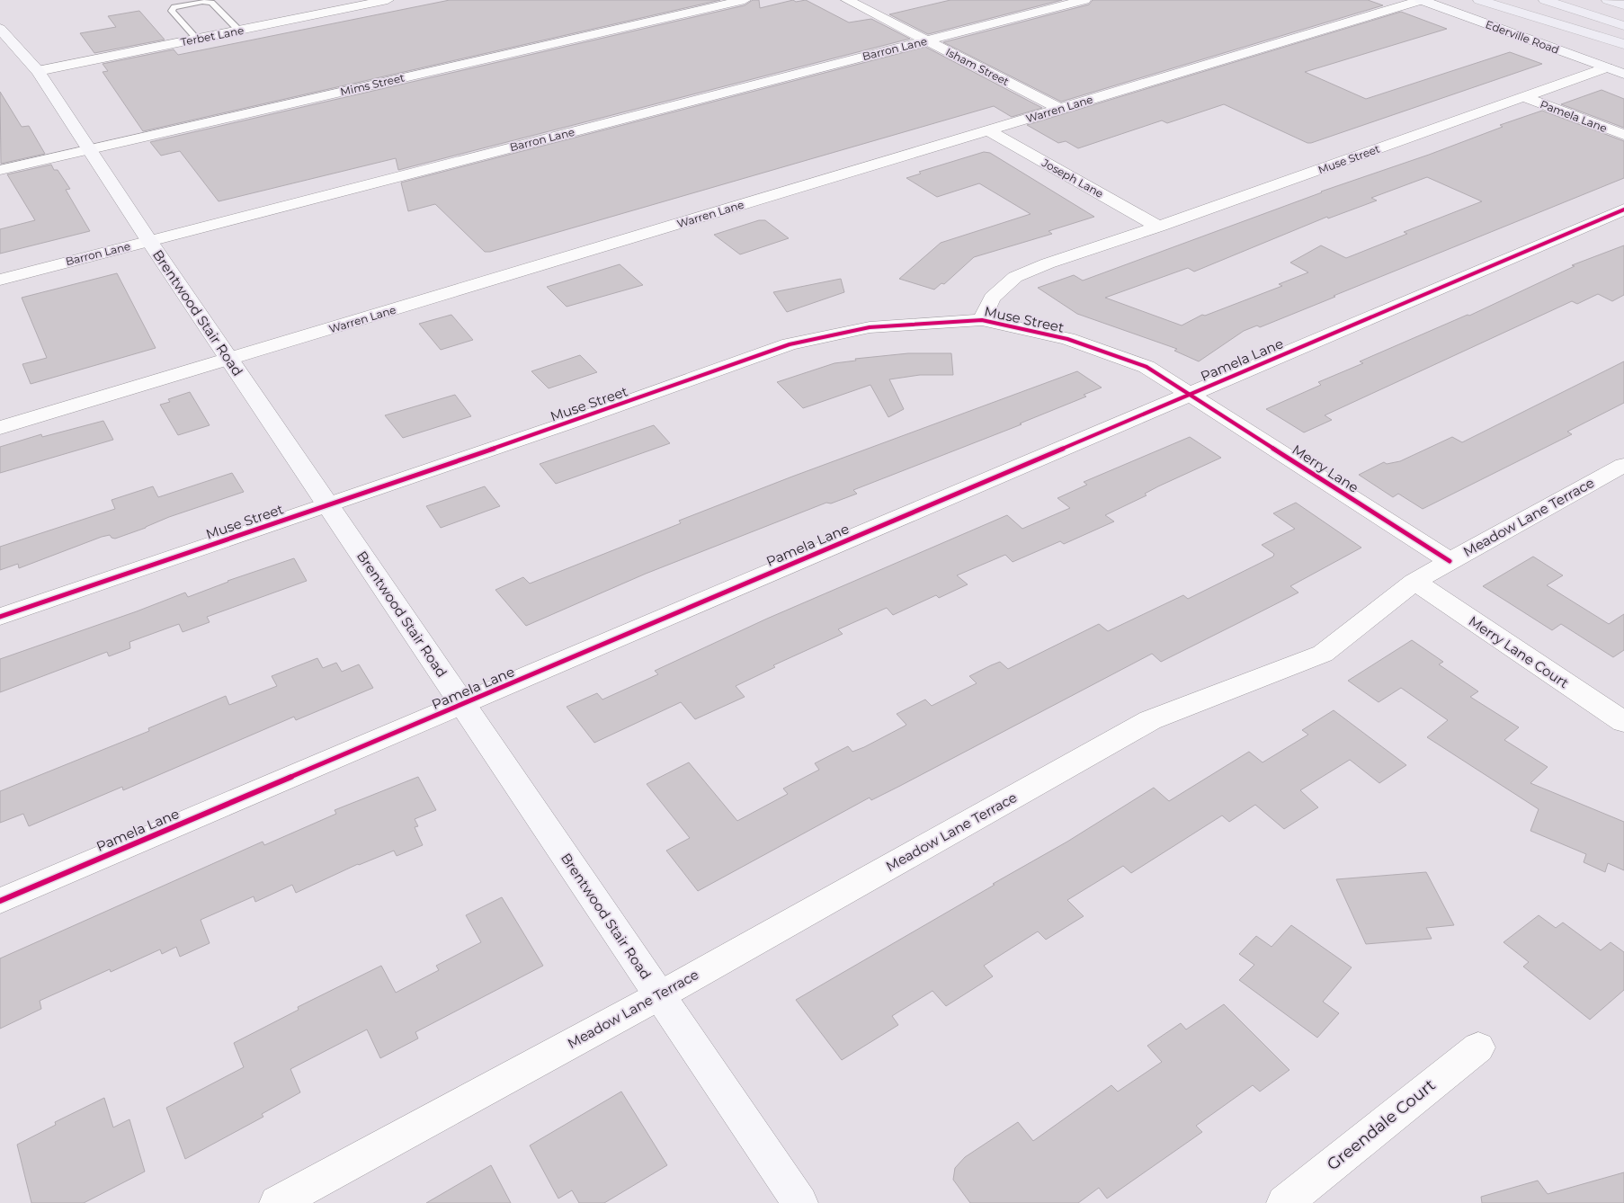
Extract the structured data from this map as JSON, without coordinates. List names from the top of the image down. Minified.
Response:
{"streets":{"main road":["Ederville Road","Brentwood Stair Road"],"street":["Terbet Lane","Barron Lane","Isham Street","Mims Street","Warren Lane","Pamela Lane","Muse Street","Joseph Lane","Merry Lane","Meadow Lane Terrace","Merry Lane Court","Greendale Court"]},"crossings":[["Terbet Lane","Brentwood Stair Road"],["Ederville Road","Warren Lane"],["Ederville Road","Muse Street"],["Barron Lane","Isham Street"],["Barron Lane","Brentwood Stair Road"],["Isham Street","Warren Lane"],["Mims Street","Brentwood Stair Road"],["Warren Lane","Joseph Lane"],["Warren Lane","Brentwood Stair Road"],["Pamela Lane","Muse Street"],["Pamela Lane","Brentwood Stair Road"],["Pamela Lane","Merry Lane"],["Muse Street","Joseph Lane"],["Muse Street","Brentwood Stair Road"],["Muse Street","Merry Lane"],["Brentwood Stair Road","Meadow Lane Terrace"],["Merry Lane","Meadow Lane Terrace"],["Meadow Lane Terrace","Merry Lane Court"]]}
